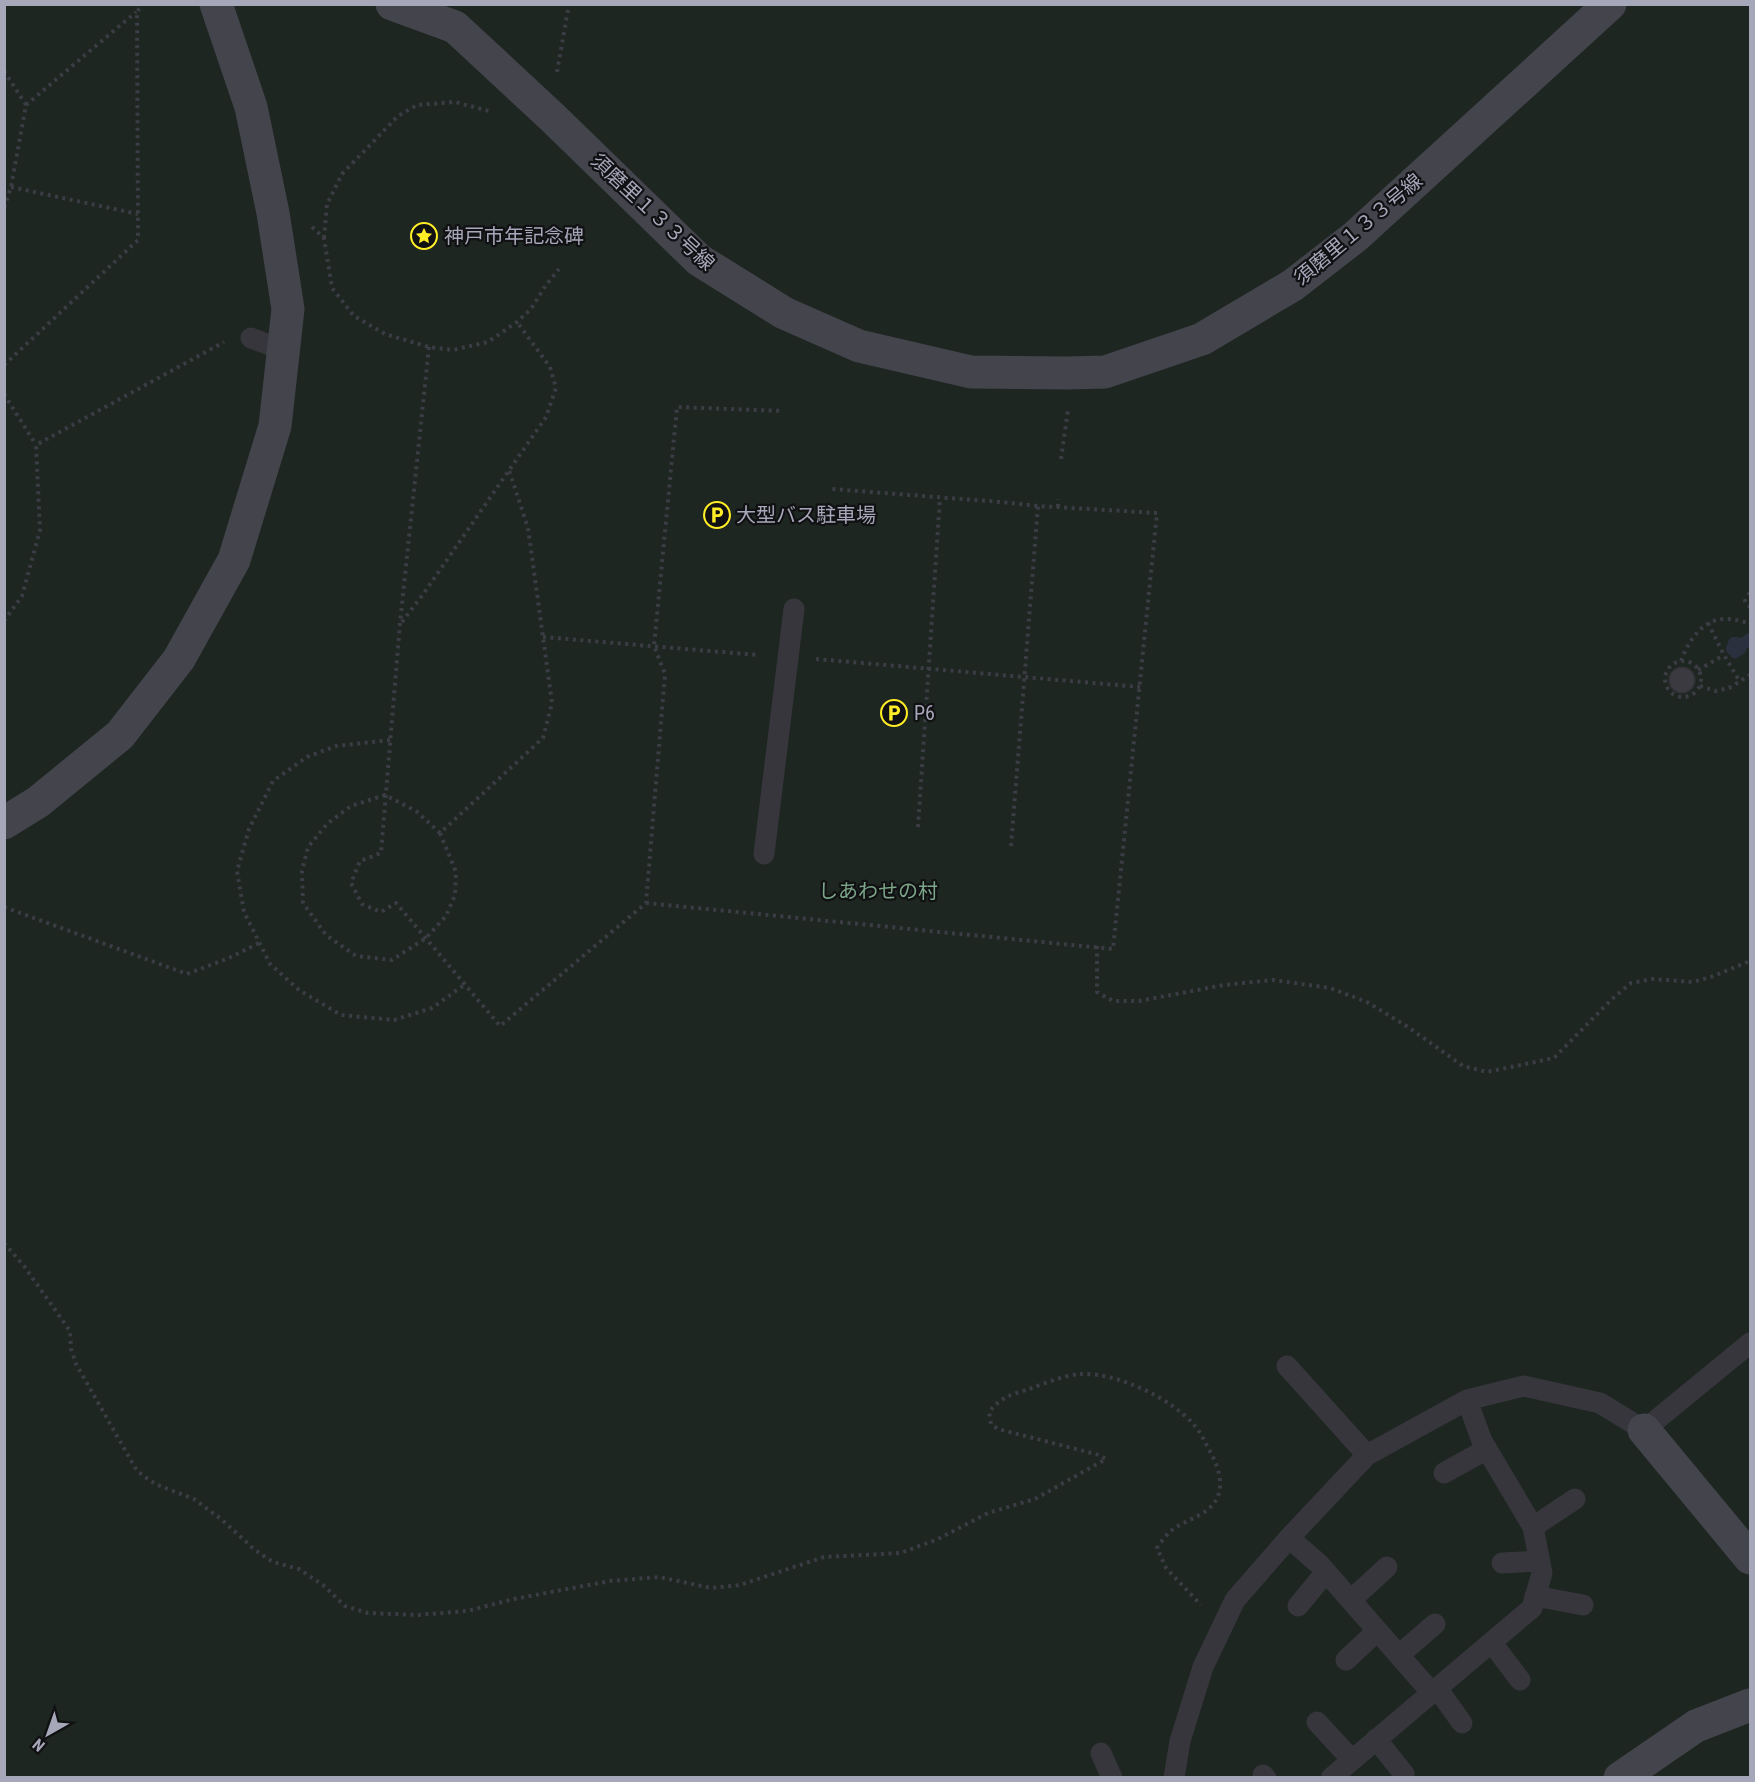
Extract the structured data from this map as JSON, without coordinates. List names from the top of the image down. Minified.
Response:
{"streets":{"street":["須磨里１３３号線"]},"parks":["しあわせの村"],"places":{"place":["神戸市年記念碑"],"parking":["大型バス駐車場","P6"]},"north":"bottom left"}
